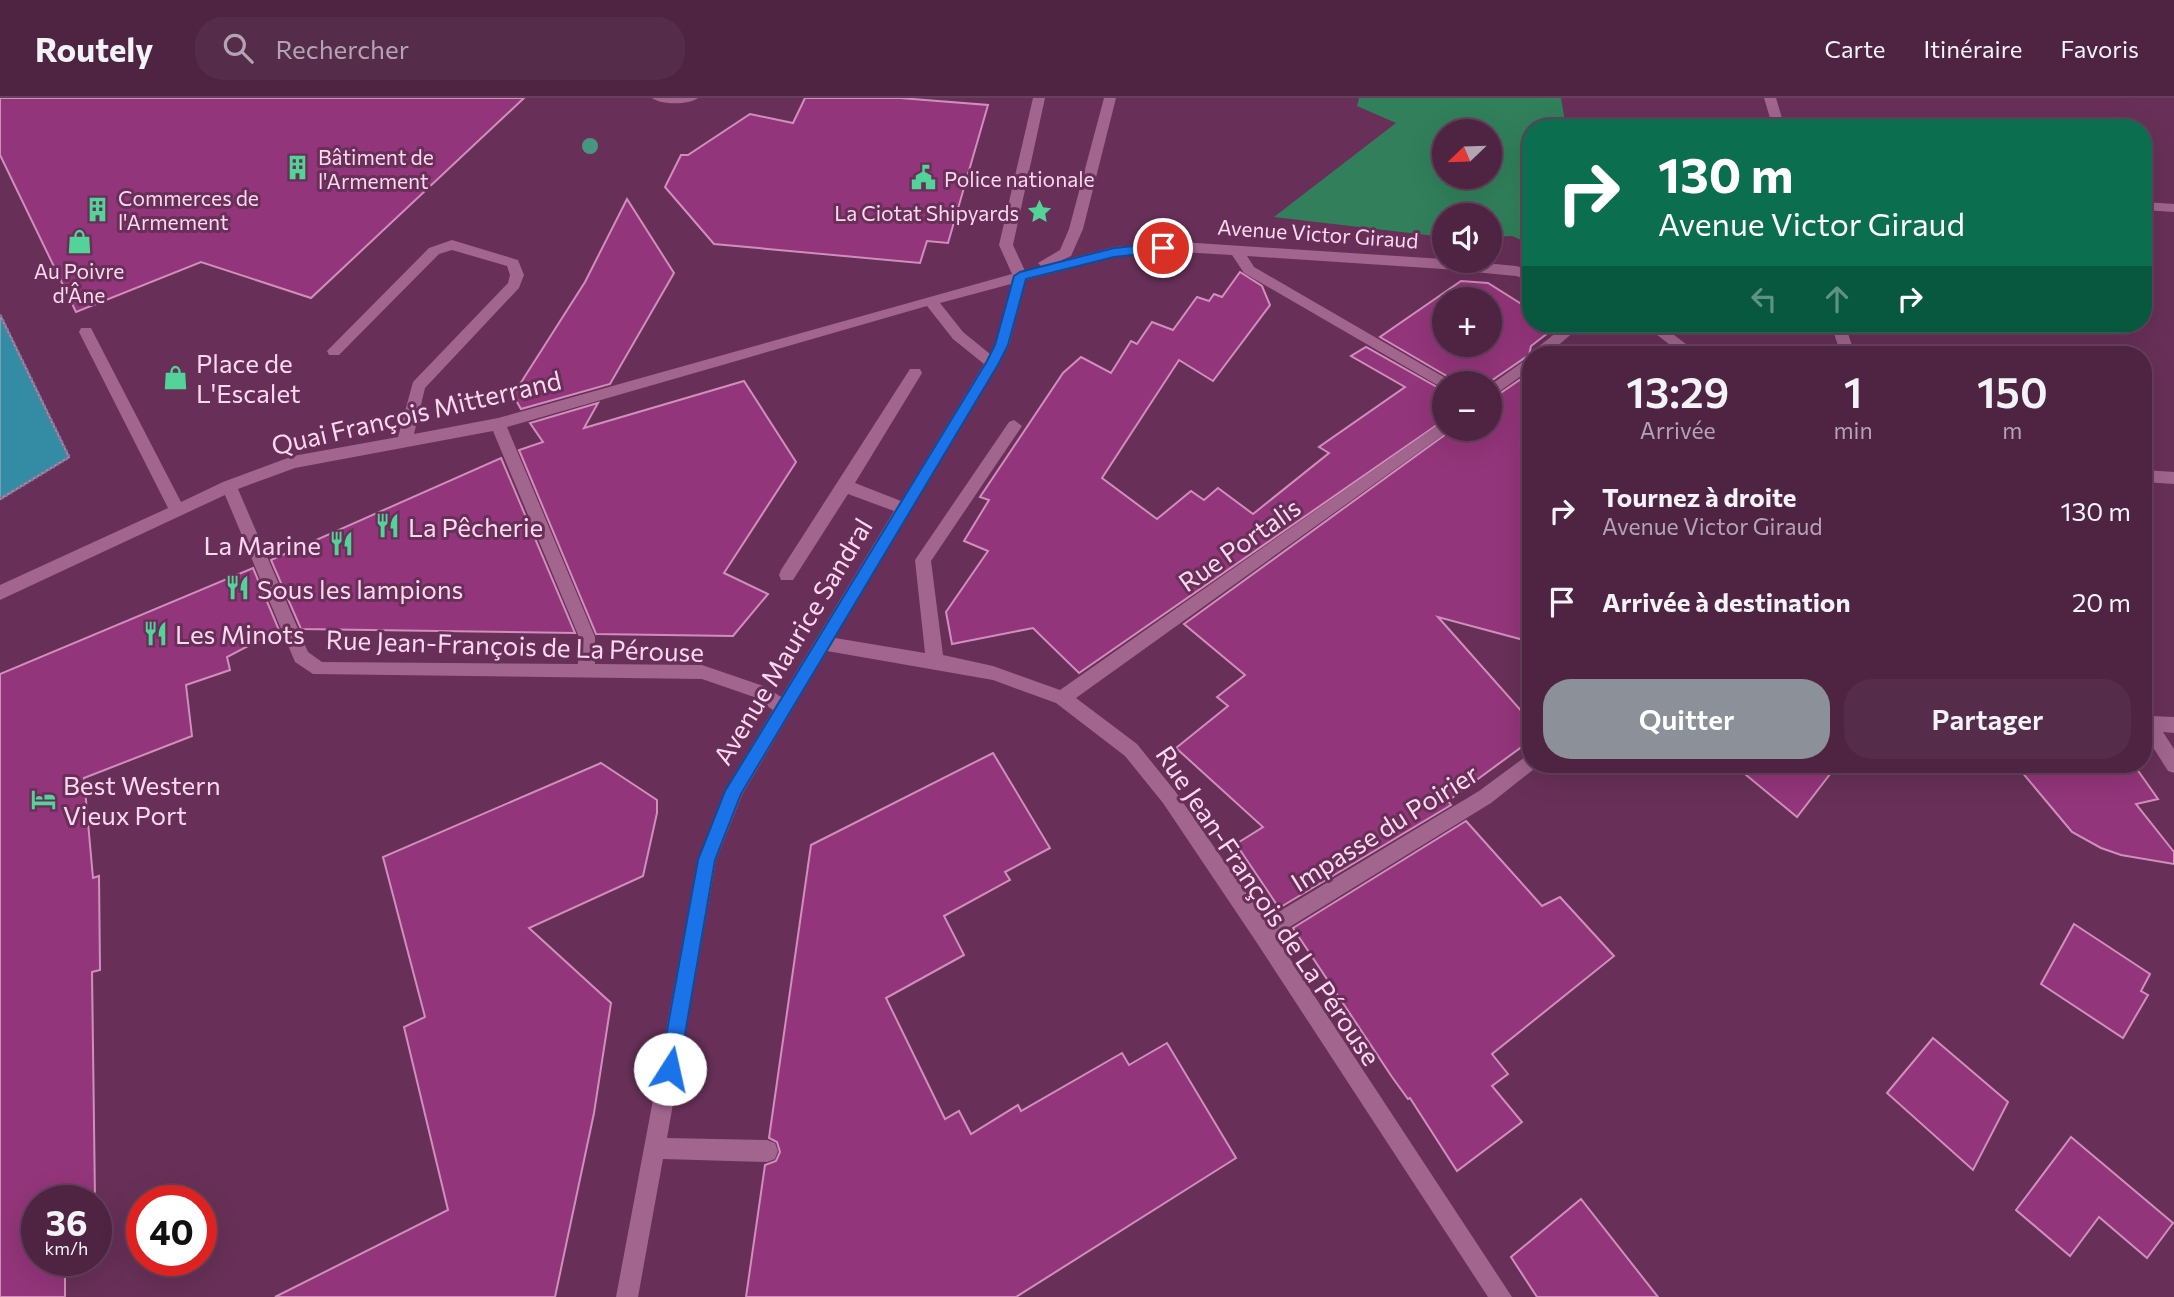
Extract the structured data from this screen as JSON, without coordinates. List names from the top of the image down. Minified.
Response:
{"streets":{"street":["Avenue Victor Giraud","Quai François Mitterrand","Rue Portalis","Avenue Maurice Sandral","Rue Jean-François de La Pérouse","Impasse du Poirier"]},"crossings":[["Avenue Victor Giraud","Quai François Mitterrand"],["Avenue Victor Giraud","Avenue Maurice Sandral"],["Quai François Mitterrand","Avenue Maurice Sandral"],["Quai François Mitterrand","Rue Jean-François de La Pérouse"],["Rue Portalis","Rue Jean-François de La Pérouse"],["Avenue Maurice Sandral","Rue Jean-François de La Pérouse"],["Rue Jean-François de La Pérouse","Impasse du Poirier"]],"places":{"building":["Bâtiment de l'Armement","Commerces de l'Armement"],"public building":["Police nationale"],"place":["La Ciotat Shipyards"],"shop":["Au Poivre d'Âne","Place de L'Escalet"],"restaurant":["La Pêcherie","La Marine","Sous les lampions","Les Minots"],"hotel":["Best Western Vieux Port"]},"north":"bottom left","page":{"header":"Routely","search":"Rechercher","nav":["Carte","Itinéraire","Favoris"],"map_buttons":["+","−"],"turn":["130 m","Avenue Victor Giraud"],"eta":["13:29","Arrivée","1","min","150","m"],"list":[{"name":"Tournez à droite","note":"Avenue Victor Giraud","value":"130 m"},{"name":"Arrivée à destination","value":"20 m"}],"buttons":["Quitter","Partager"],"speed":"36 km/h","limit":"40"}}
